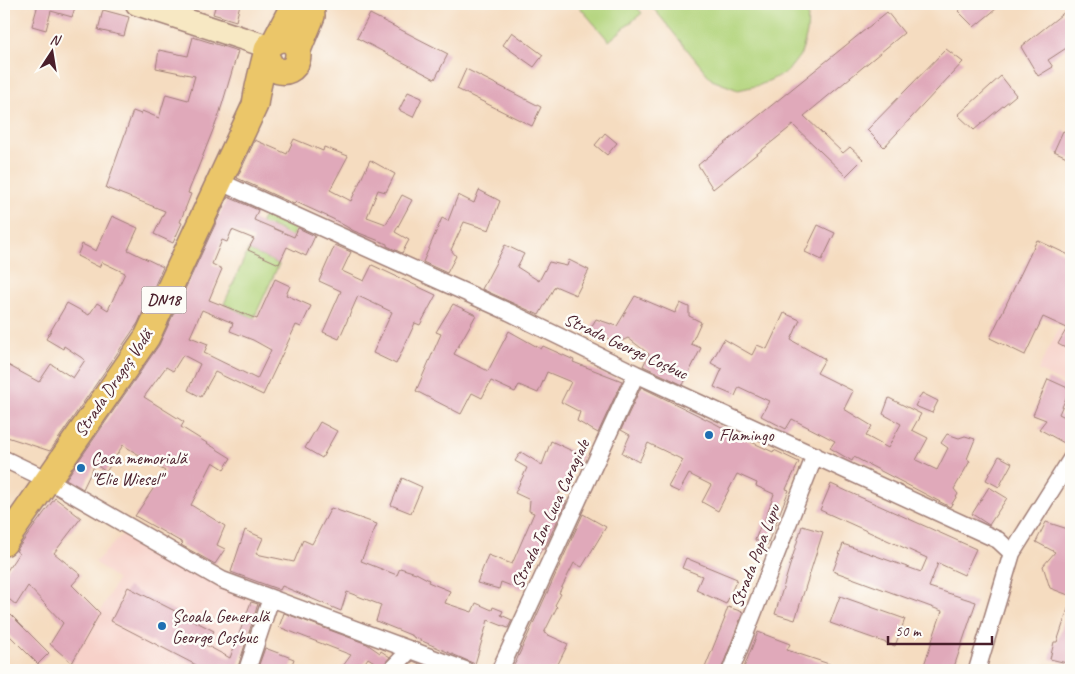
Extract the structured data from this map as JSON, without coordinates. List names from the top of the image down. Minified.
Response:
{"streets":{"main road":["DN18","Strada Dragoș Vodă"],"street":["Strada George Coșbuc","Strada Ion Luca Caragiale","Strada Popa Lupu"]},"crossings":[["Strada George Coșbuc","Strada Dragoș Vodă"],["Strada George Coșbuc","Strada Ion Luca Caragiale"],["Strada George Coșbuc","Strada Popa Lupu"]],"places":["Flamingo","Casa memorială \"Elie Wiesel\"","Școala Generală George Coșbuc"],"scale_bar":"50 m","north":"top"}
